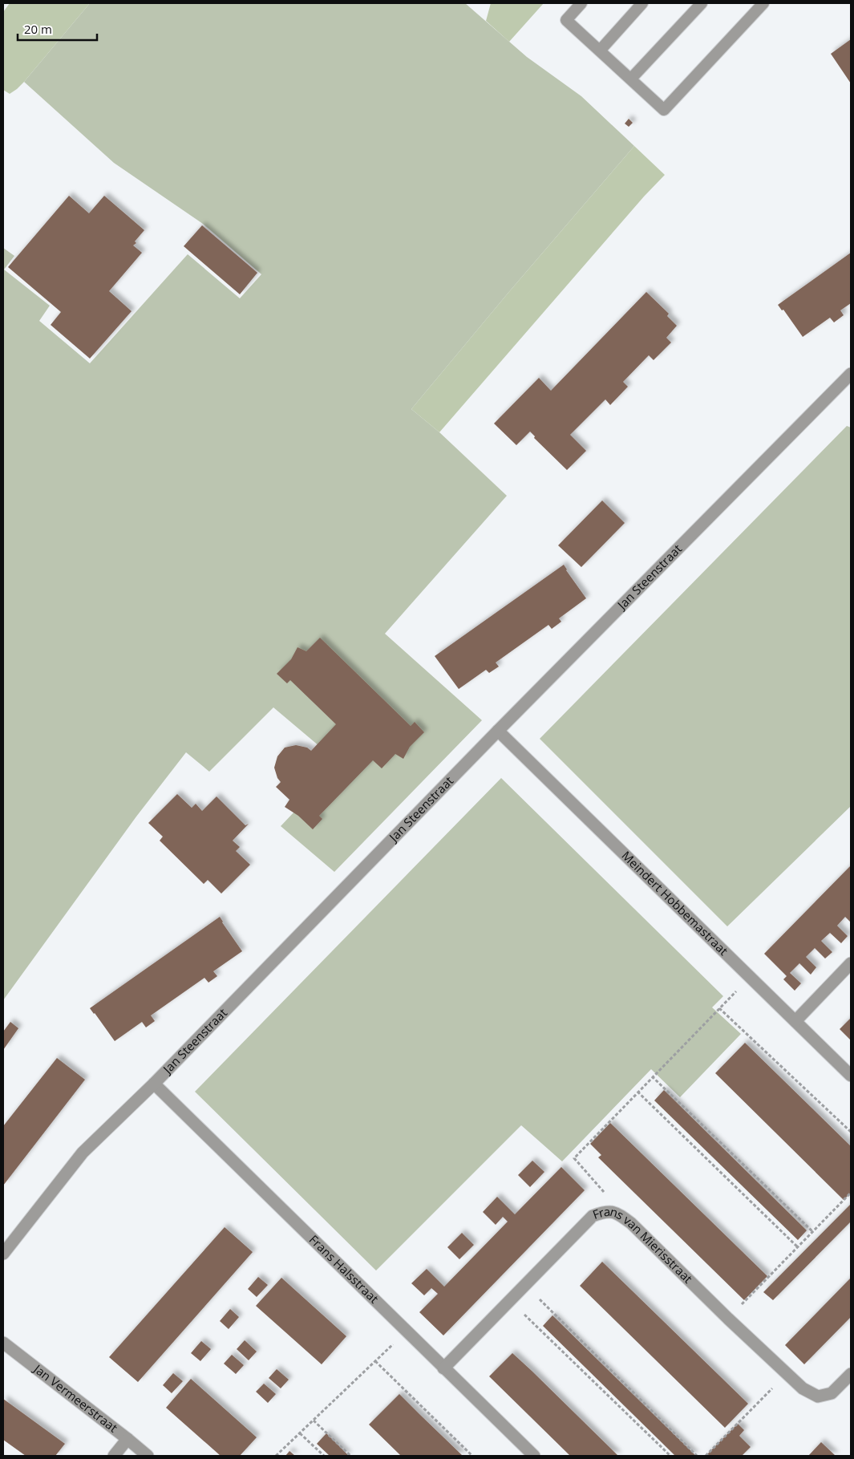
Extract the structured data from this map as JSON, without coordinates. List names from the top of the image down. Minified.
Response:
{"streets":{"street":["Jan Steenstraat","Meindert Hobbemastraat","Frans van Mierisstraat","Frans Halsstraat","Jan Vermeerstraat"]},"crossings":[["Jan Steenstraat","Meindert Hobbemastraat"],["Jan Steenstraat","Frans Halsstraat"],["Frans van Mierisstraat","Frans Halsstraat"]],"scale_bar":"20 m"}
